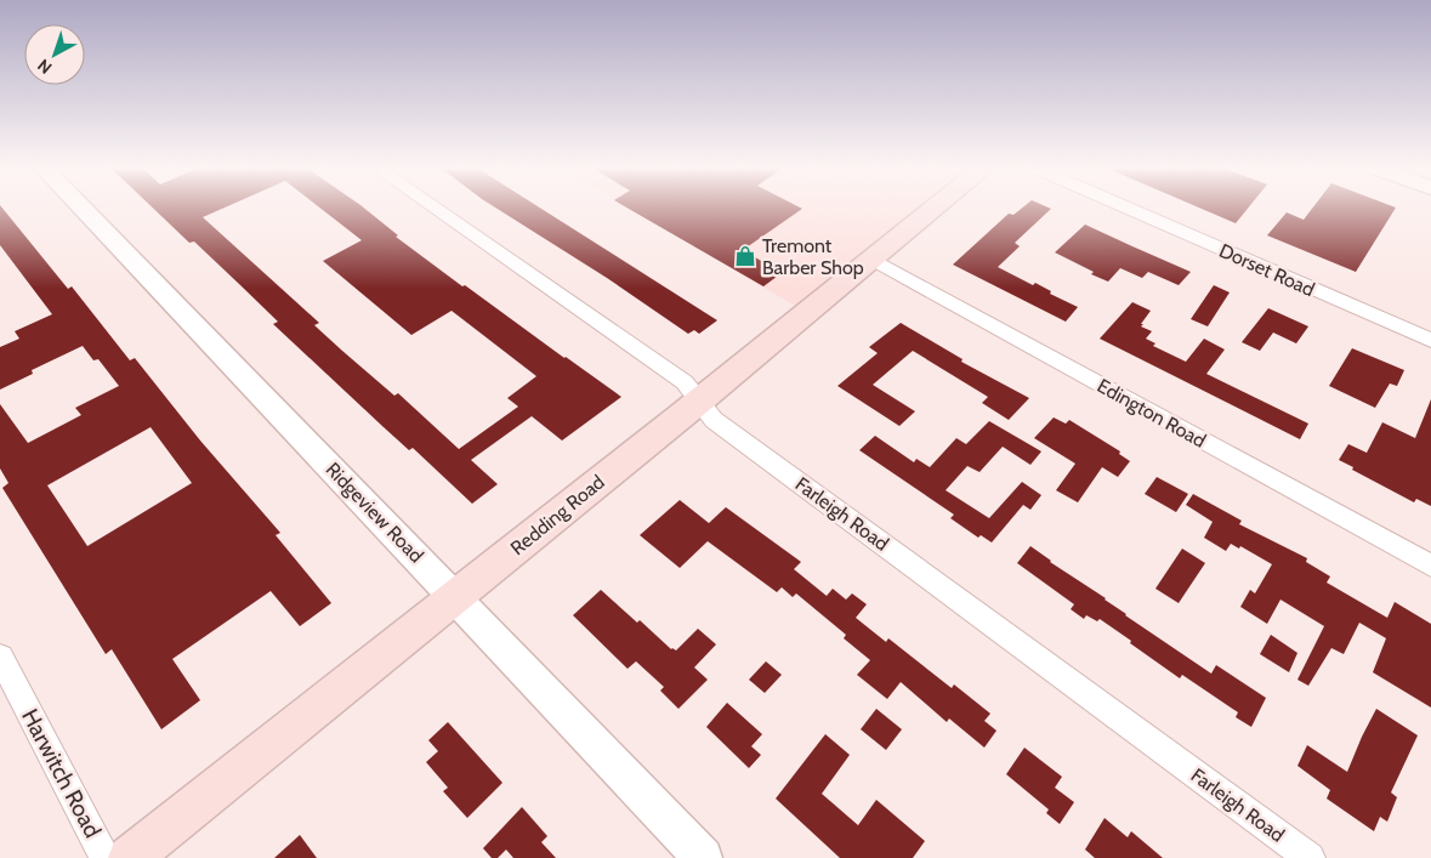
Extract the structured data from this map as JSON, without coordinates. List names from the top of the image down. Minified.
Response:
{"streets":{"main road":["Redding Road"],"street":["Dorset Road","Edington Road","Ridgeview Road","Farleigh Road","Harwitch Road"]},"crossings":[["Edington Road","Redding Road"],["Ridgeview Road","Redding Road"],["Farleigh Road","Redding Road"]],"places":{"shop":["Tremont Barber Shop"]},"north":"bottom left"}
